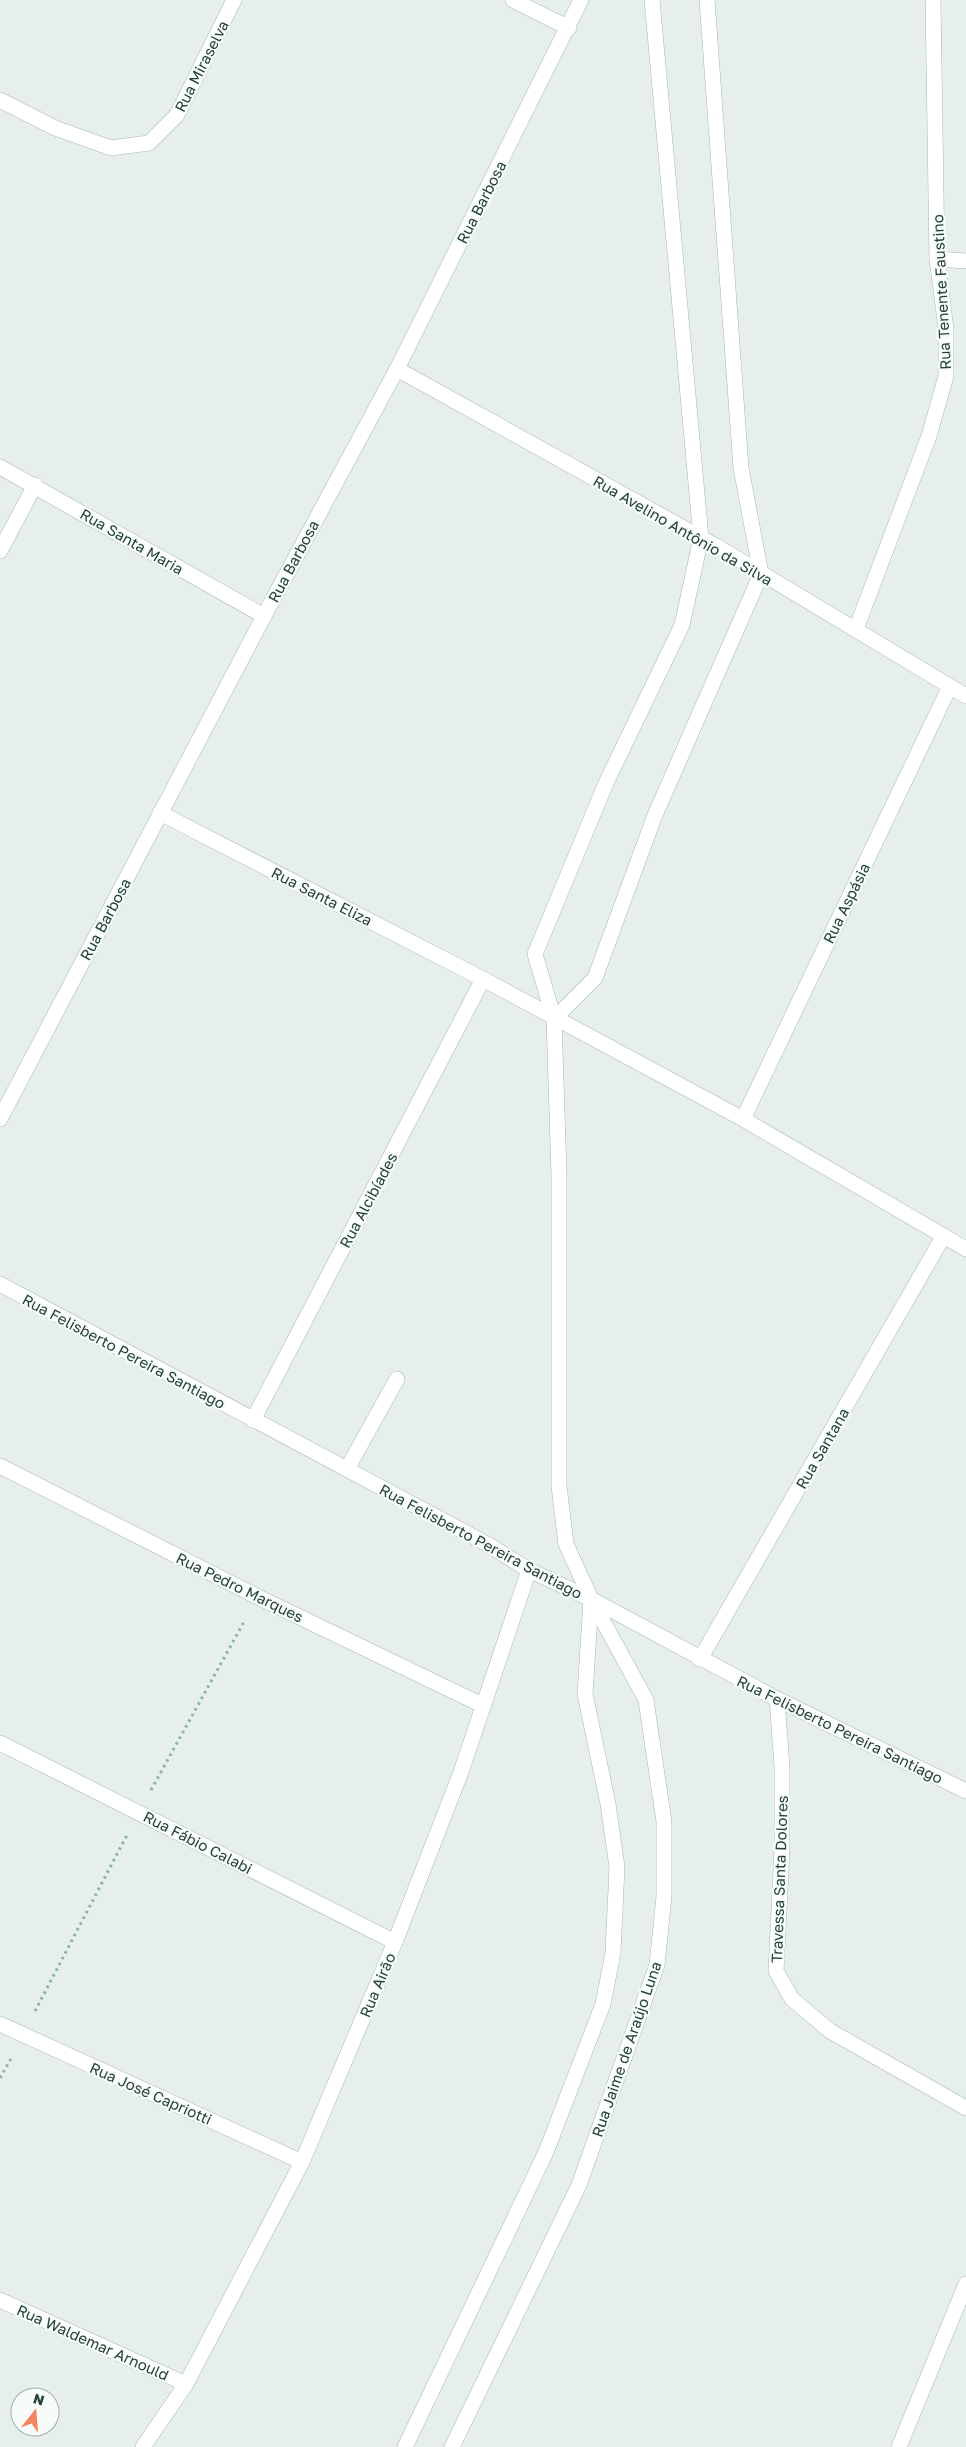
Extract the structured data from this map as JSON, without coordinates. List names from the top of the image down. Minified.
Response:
{"streets":{"street":["Rua Miraselva","Rua Barbosa","Rua Tenente Faustino","Rua Avelino Antônio da Silva","Rua Santa Maria","Rua Santa Eliza","Rua Aspásia","Rua Alcibíades","Rua Felisberto Pereira Santiago","Rua Santana","Rua Pedro Marques","Rua Fábio Calabi","Travessa Santa Dolores","Rua Airão","Rua Jaime de Araújo Luna","Rua José Capriotti","Rua Waldemar Arnould"]},"crossings":[["Rua Barbosa","Rua Avelino Antônio da Silva"],["Rua Barbosa","Rua Santa Maria"],["Rua Barbosa","Rua Santa Eliza"],["Rua Tenente Faustino","Rua Avelino Antônio da Silva"],["Rua Avelino Antônio da Silva","Rua Aspásia"],["Rua Avelino Antônio da Silva","Rua Jaime de Araújo Luna"],["Rua Santa Eliza","Rua Alcibíades"],["Rua Santa Eliza","Rua Jaime de Araújo Luna"],["Rua Alcibíades","Rua Felisberto Pereira Santiago"],["Rua Felisberto Pereira Santiago","Rua Santana"],["Rua Felisberto Pereira Santiago","Travessa Santa Dolores"],["Rua Felisberto Pereira Santiago","Rua Airão"],["Rua Felisberto Pereira Santiago","Rua Jaime de Araújo Luna"],["Rua Pedro Marques","Rua Airão"],["Rua Fábio Calabi","Rua Airão"],["Rua Airão","Rua José Capriotti"],["Rua Airão","Rua Waldemar Arnould"]],"north":"top"}
